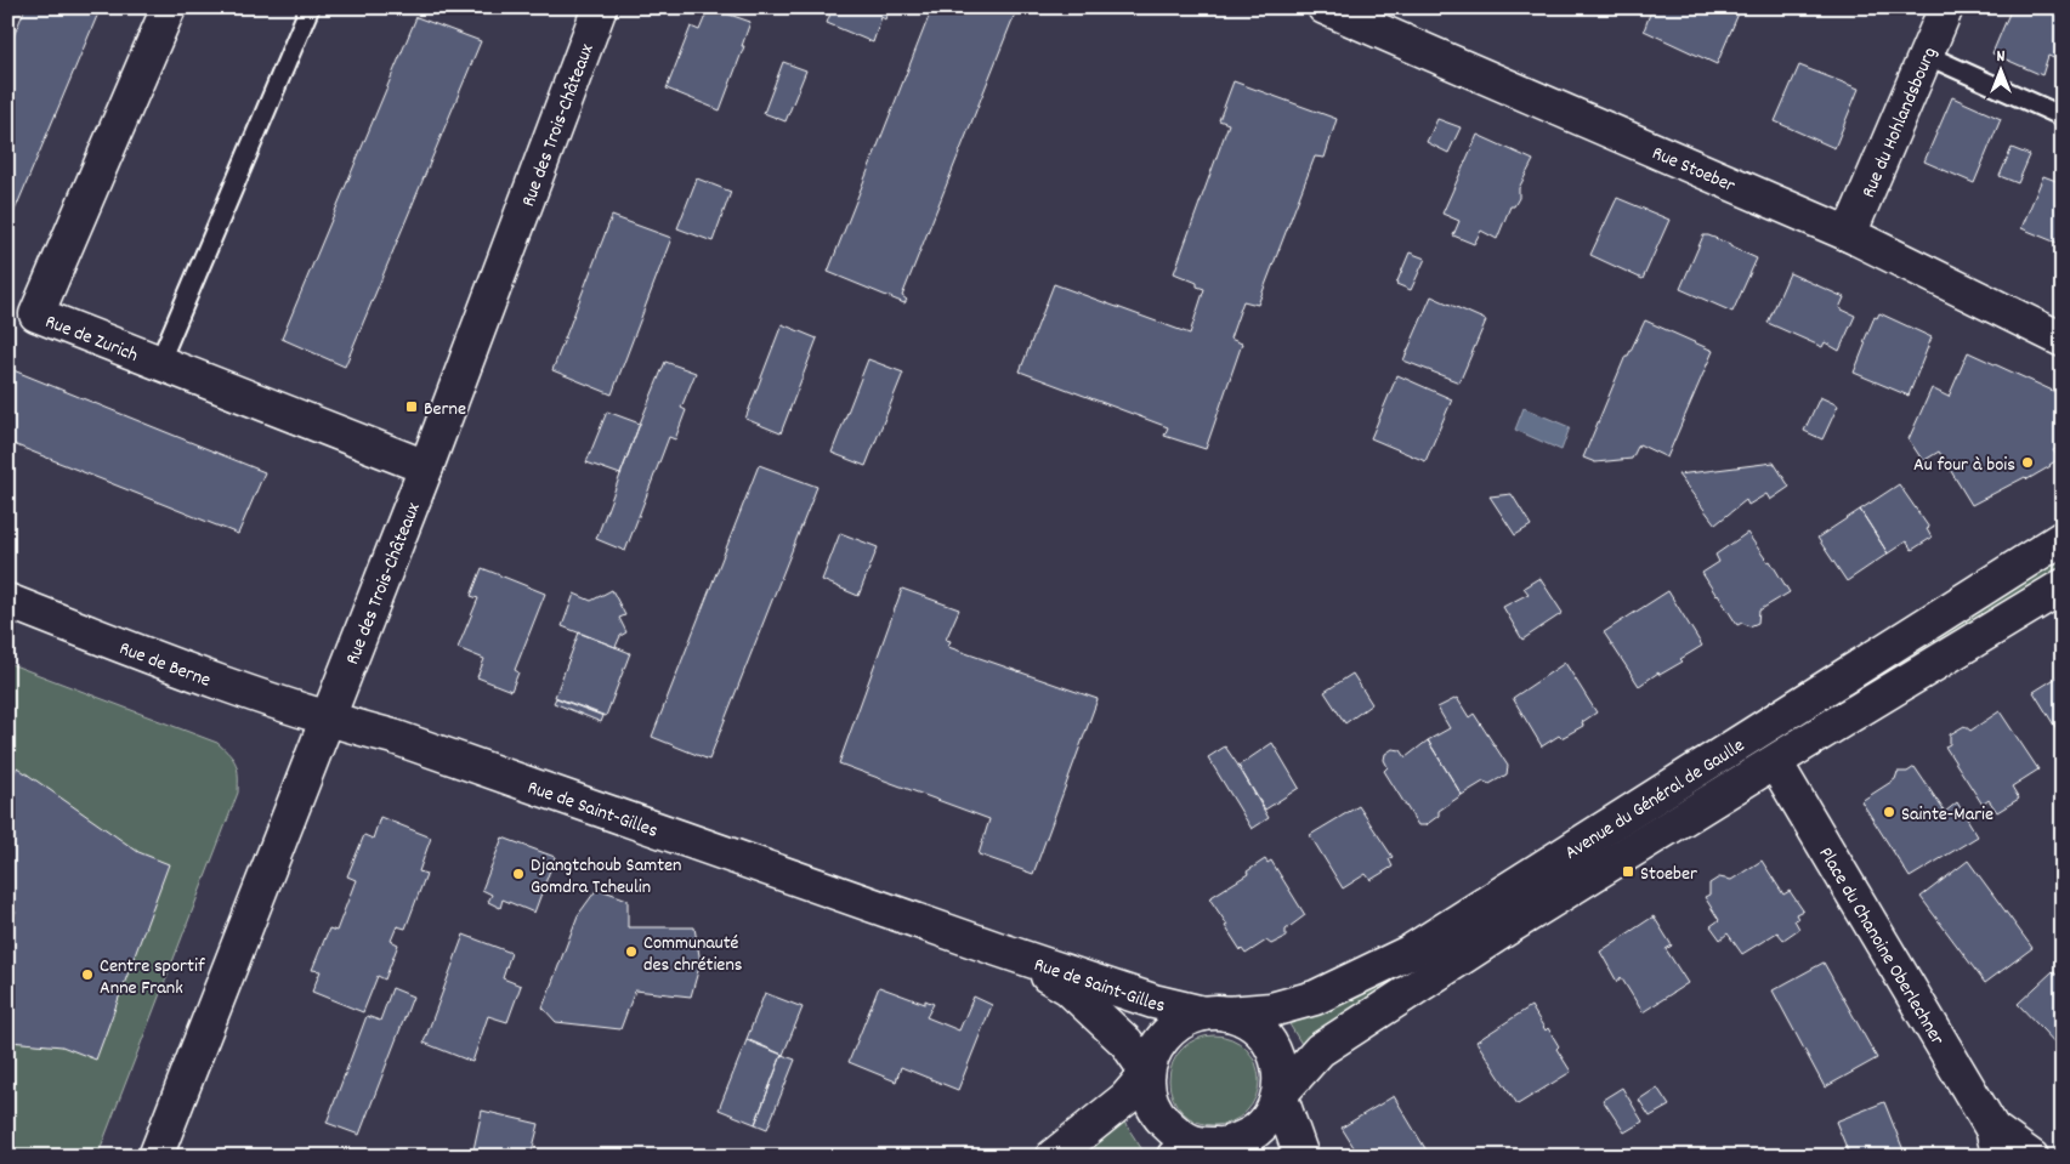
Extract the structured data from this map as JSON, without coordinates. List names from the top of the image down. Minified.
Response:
{"streets":{"street":["Rue du Hohlandsbourg","Rue des Trois-Châteaux","Rue Stoeber","Rue de Zurich","Rue de Berne","Avenue du Général de Gaulle","Rue de Saint-Gilles","Place du Chanoine Oberlechner"]},"crossings":[["Rue du Hohlandsbourg","Rue Stoeber"],["Rue des Trois-Châteaux","Rue de Zurich"],["Rue des Trois-Châteaux","Rue de Berne"],["Rue des Trois-Châteaux","Rue de Saint-Gilles"],["Rue de Berne","Rue de Saint-Gilles"],["Avenue du Général de Gaulle","Rue de Saint-Gilles"],["Avenue du Général de Gaulle","Place du Chanoine Oberlechner"]],"places":{"transit":["Berne","Stoeber"],"other":["Au four à bois","Sainte-Marie","Djangtchoub Samten Gomdra Tcheulin","Communauté des chrétiens","Centre sportif Anne Frank"]},"north":"top"}
